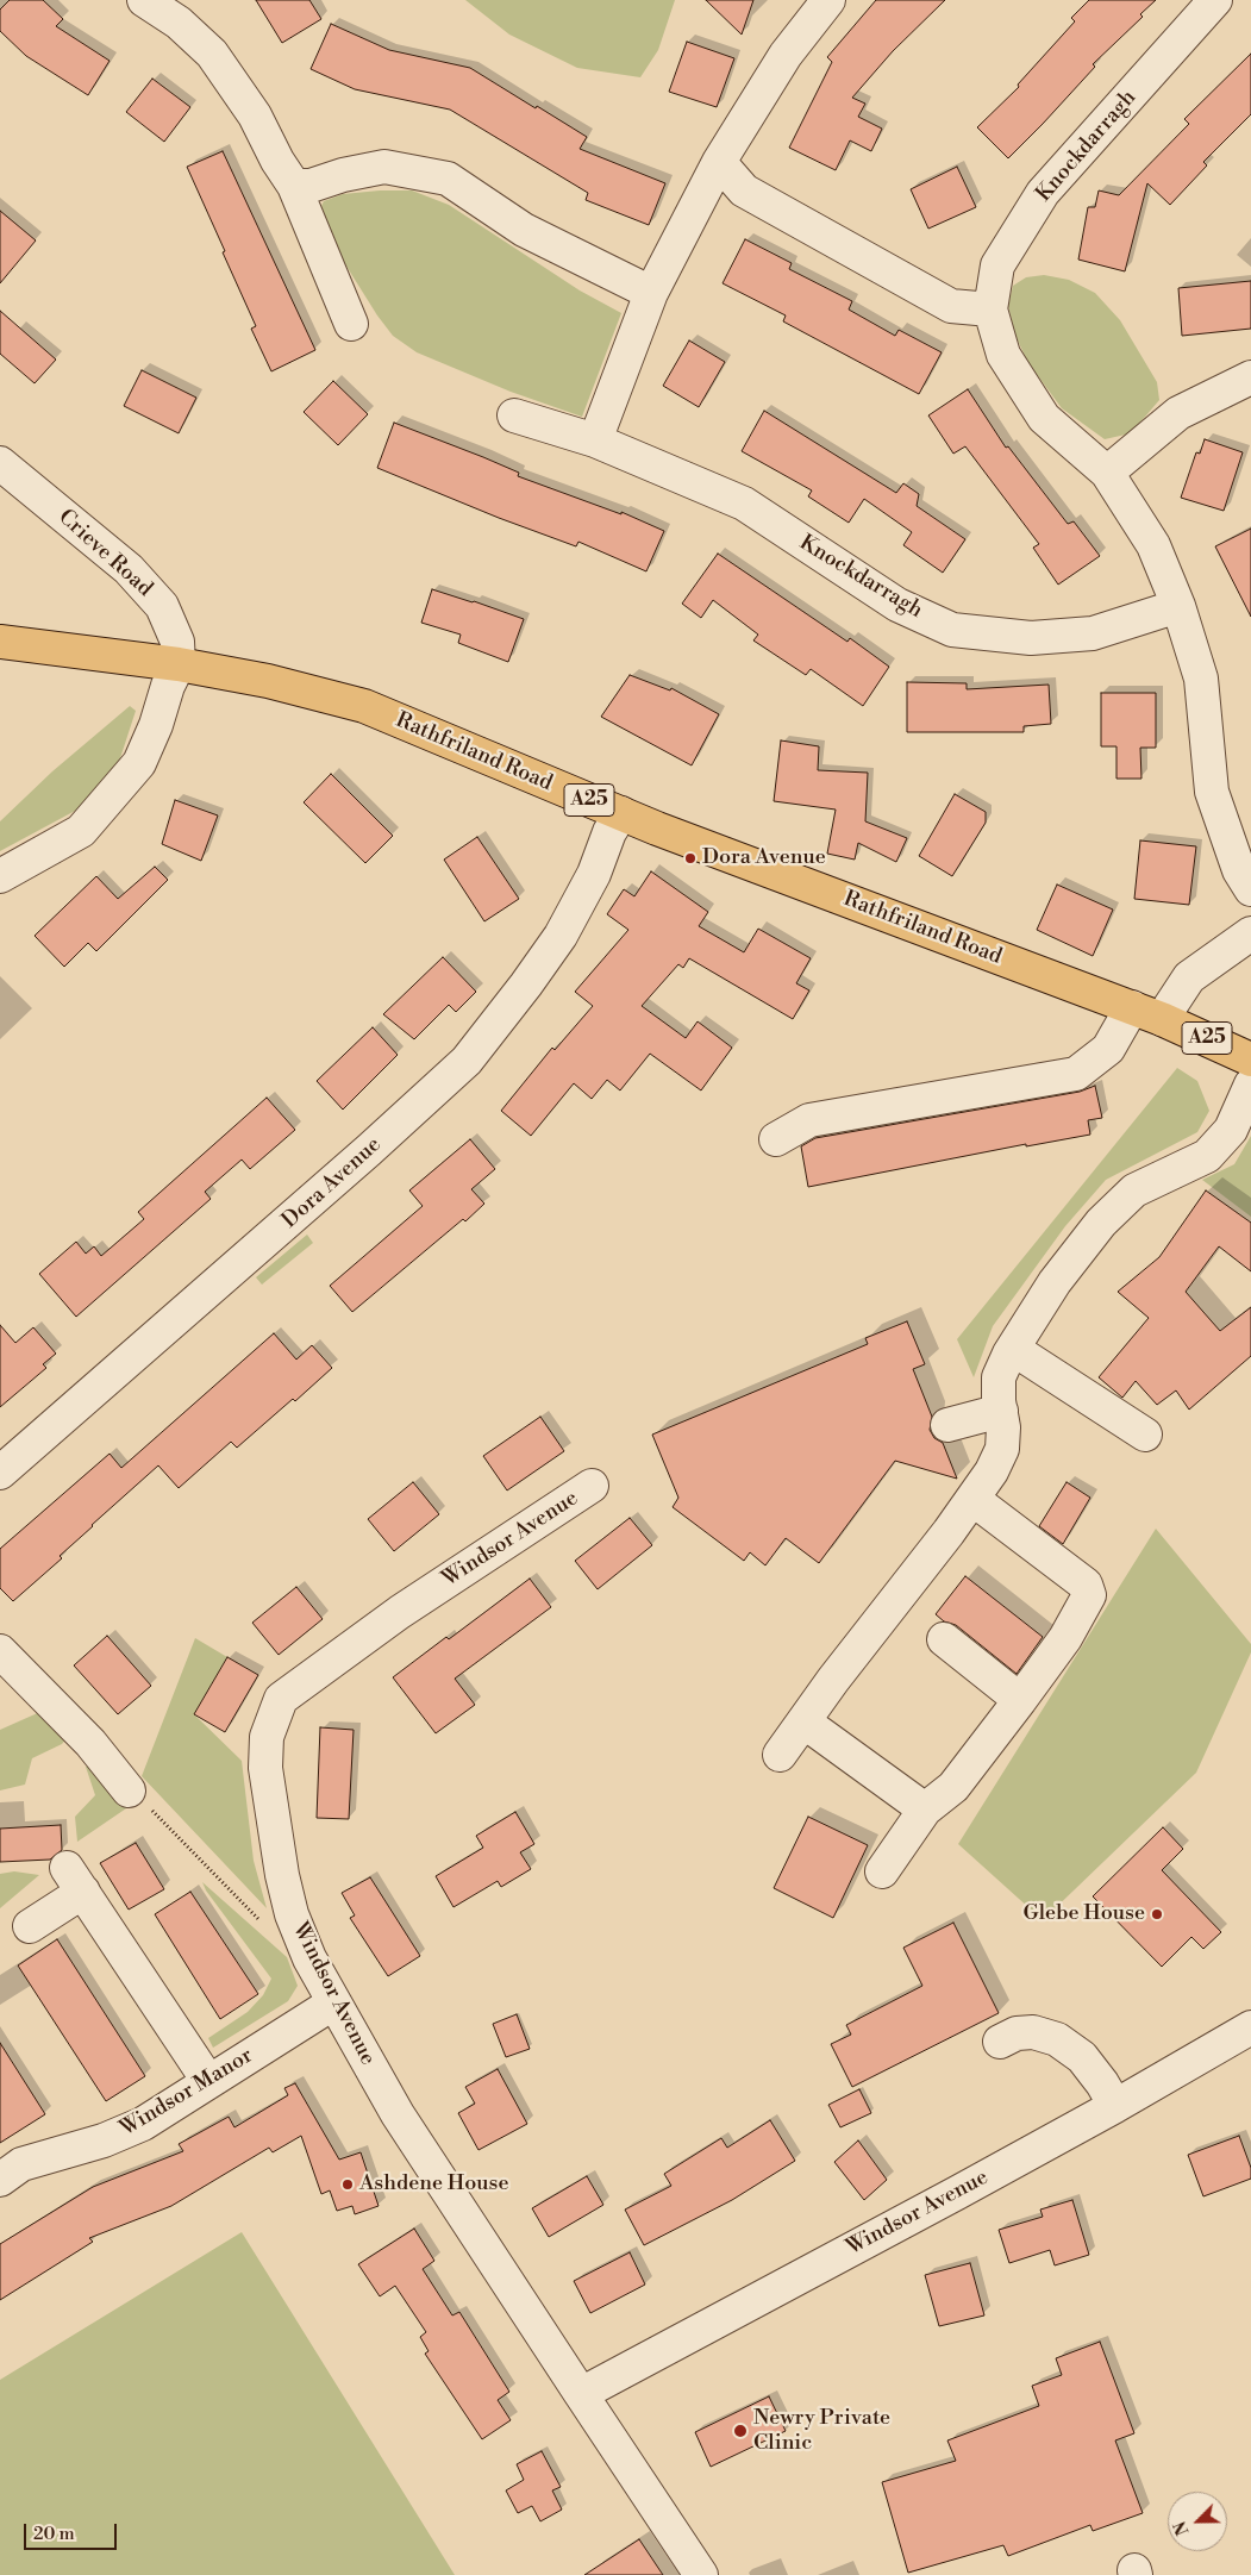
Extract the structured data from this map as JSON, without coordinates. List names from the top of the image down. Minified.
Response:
{"streets":{"main road":["Rathfriland Road","A25"],"street":["Knockdarragh","Crieve Road","Dora Avenue","Windsor Avenue","Windsor Manor"]},"crossings":[["Crieve Road","Rathfriland Road"],["Rathfriland Road","A25"],["Rathfriland Road","Dora Avenue"],["Windsor Avenue","Windsor Manor"]],"places":["Dora Avenue","Glebe House","Ashdene House","Newry Private Clinic"],"scale_bar":"20 m","north":"bottom left"}
